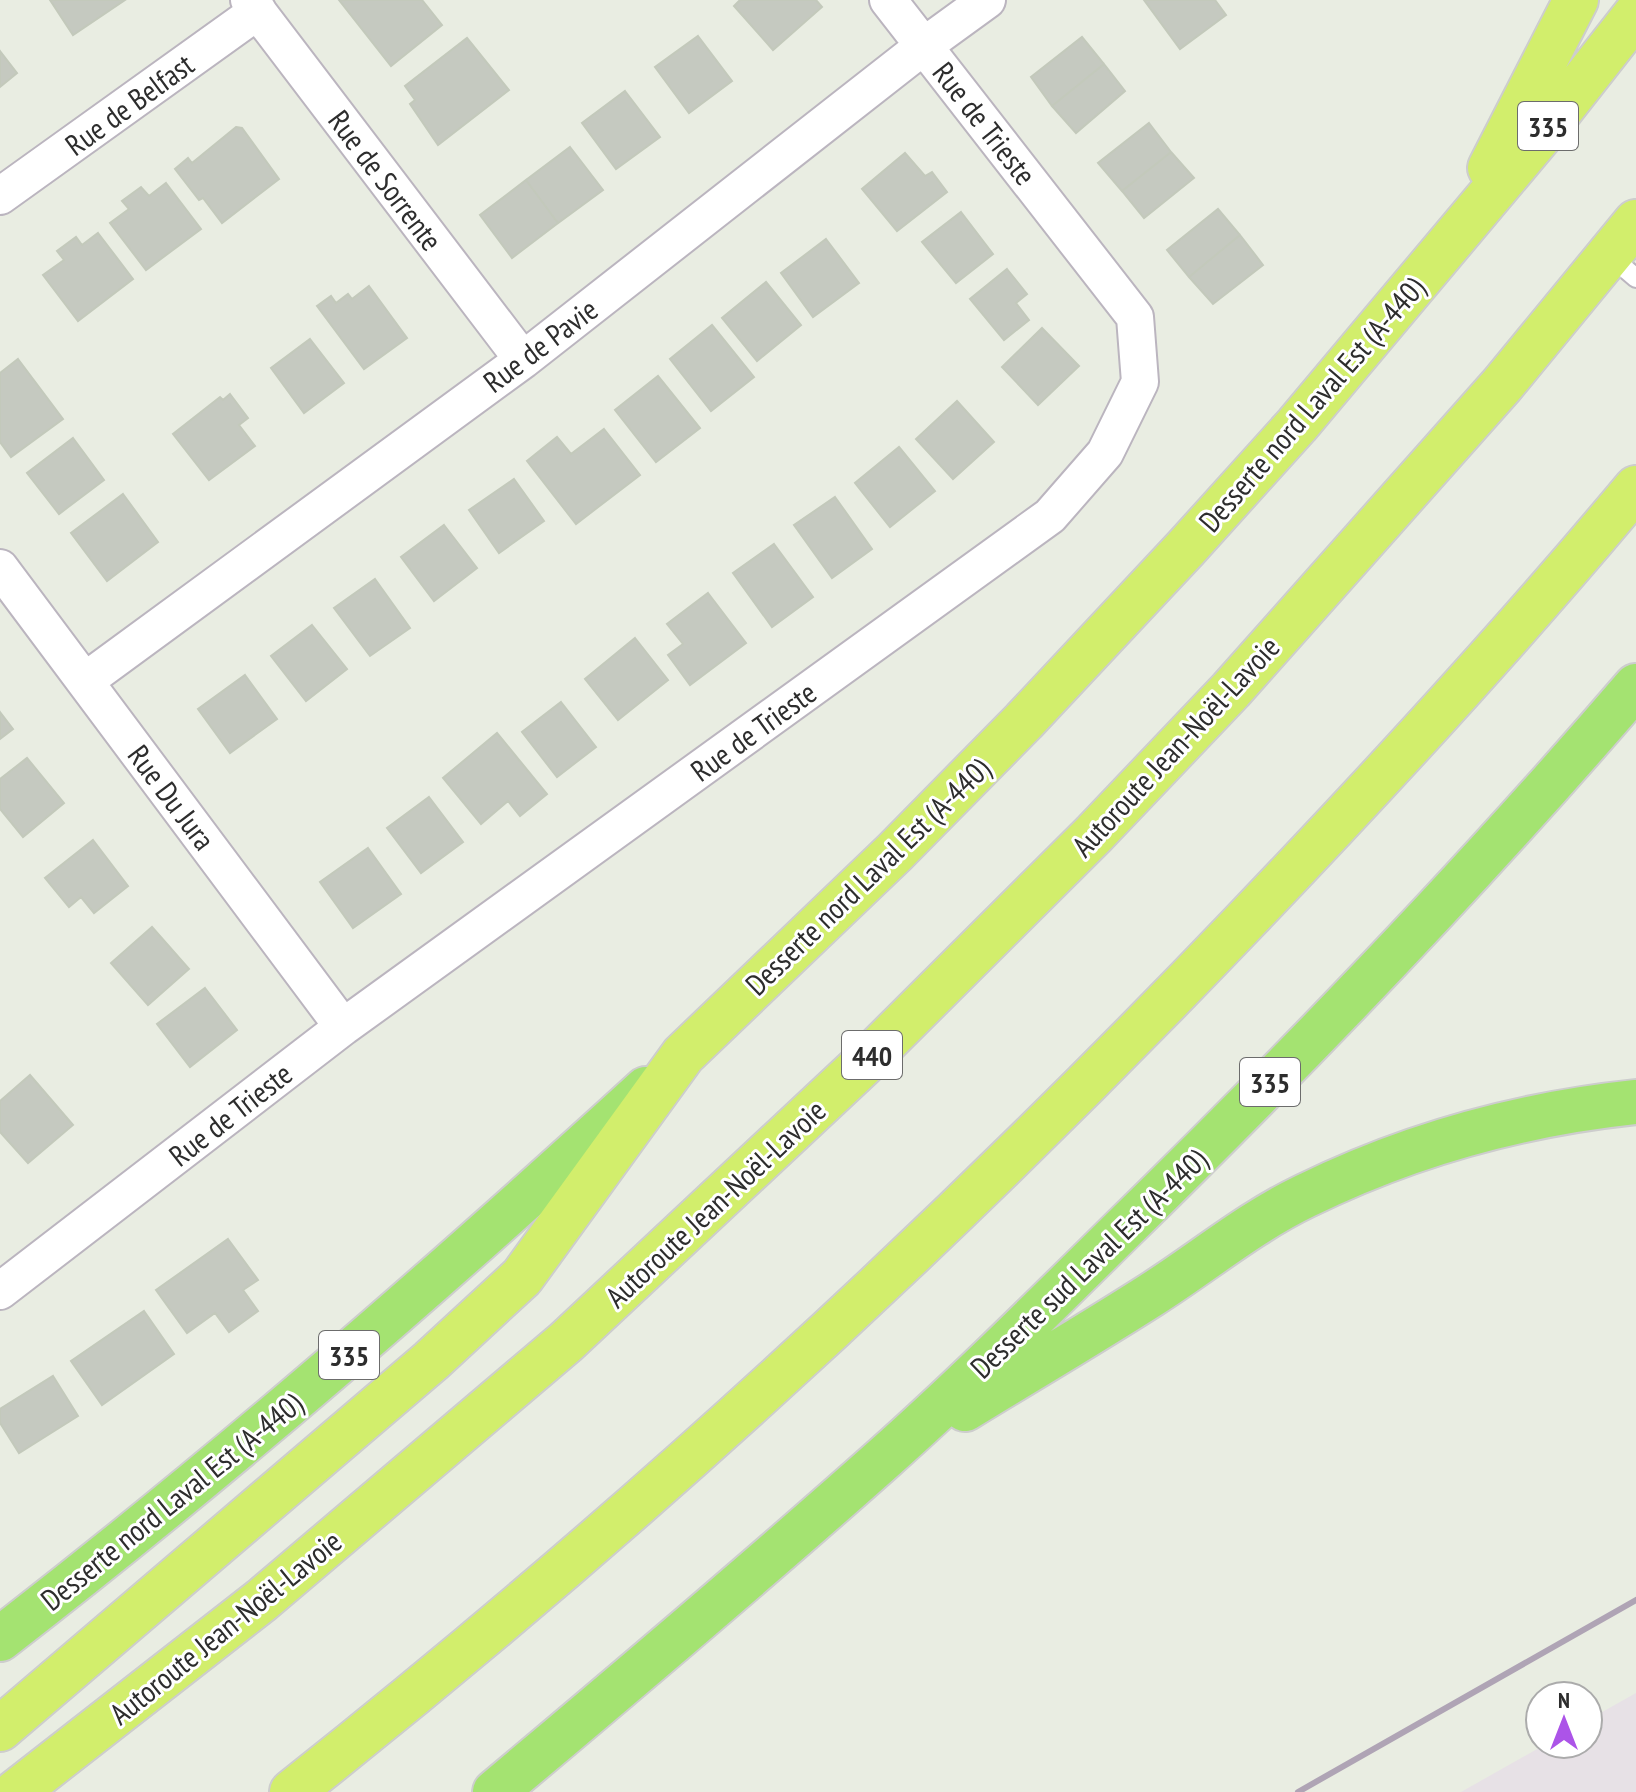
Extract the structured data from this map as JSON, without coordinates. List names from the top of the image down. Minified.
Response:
{"streets":{"highway":["335","Desserte nord Laval Est (A-440)","Autoroute Jean-Noël-Lavoie","440"],"main road":["Desserte sud Laval Est (A-440)"],"street":["Rue de Belfast","Rue de Trieste","Rue de Sorrente","Rue de Pavie","Rue Du Jura"]},"crossings":[["Rue de Belfast","Rue de Sorrente"],["Rue de Trieste","Rue de Pavie"],["Rue de Trieste","Rue Du Jura"],["Rue de Sorrente","Rue de Pavie"],["Rue de Pavie","Rue Du Jura"]],"north":"top"}
